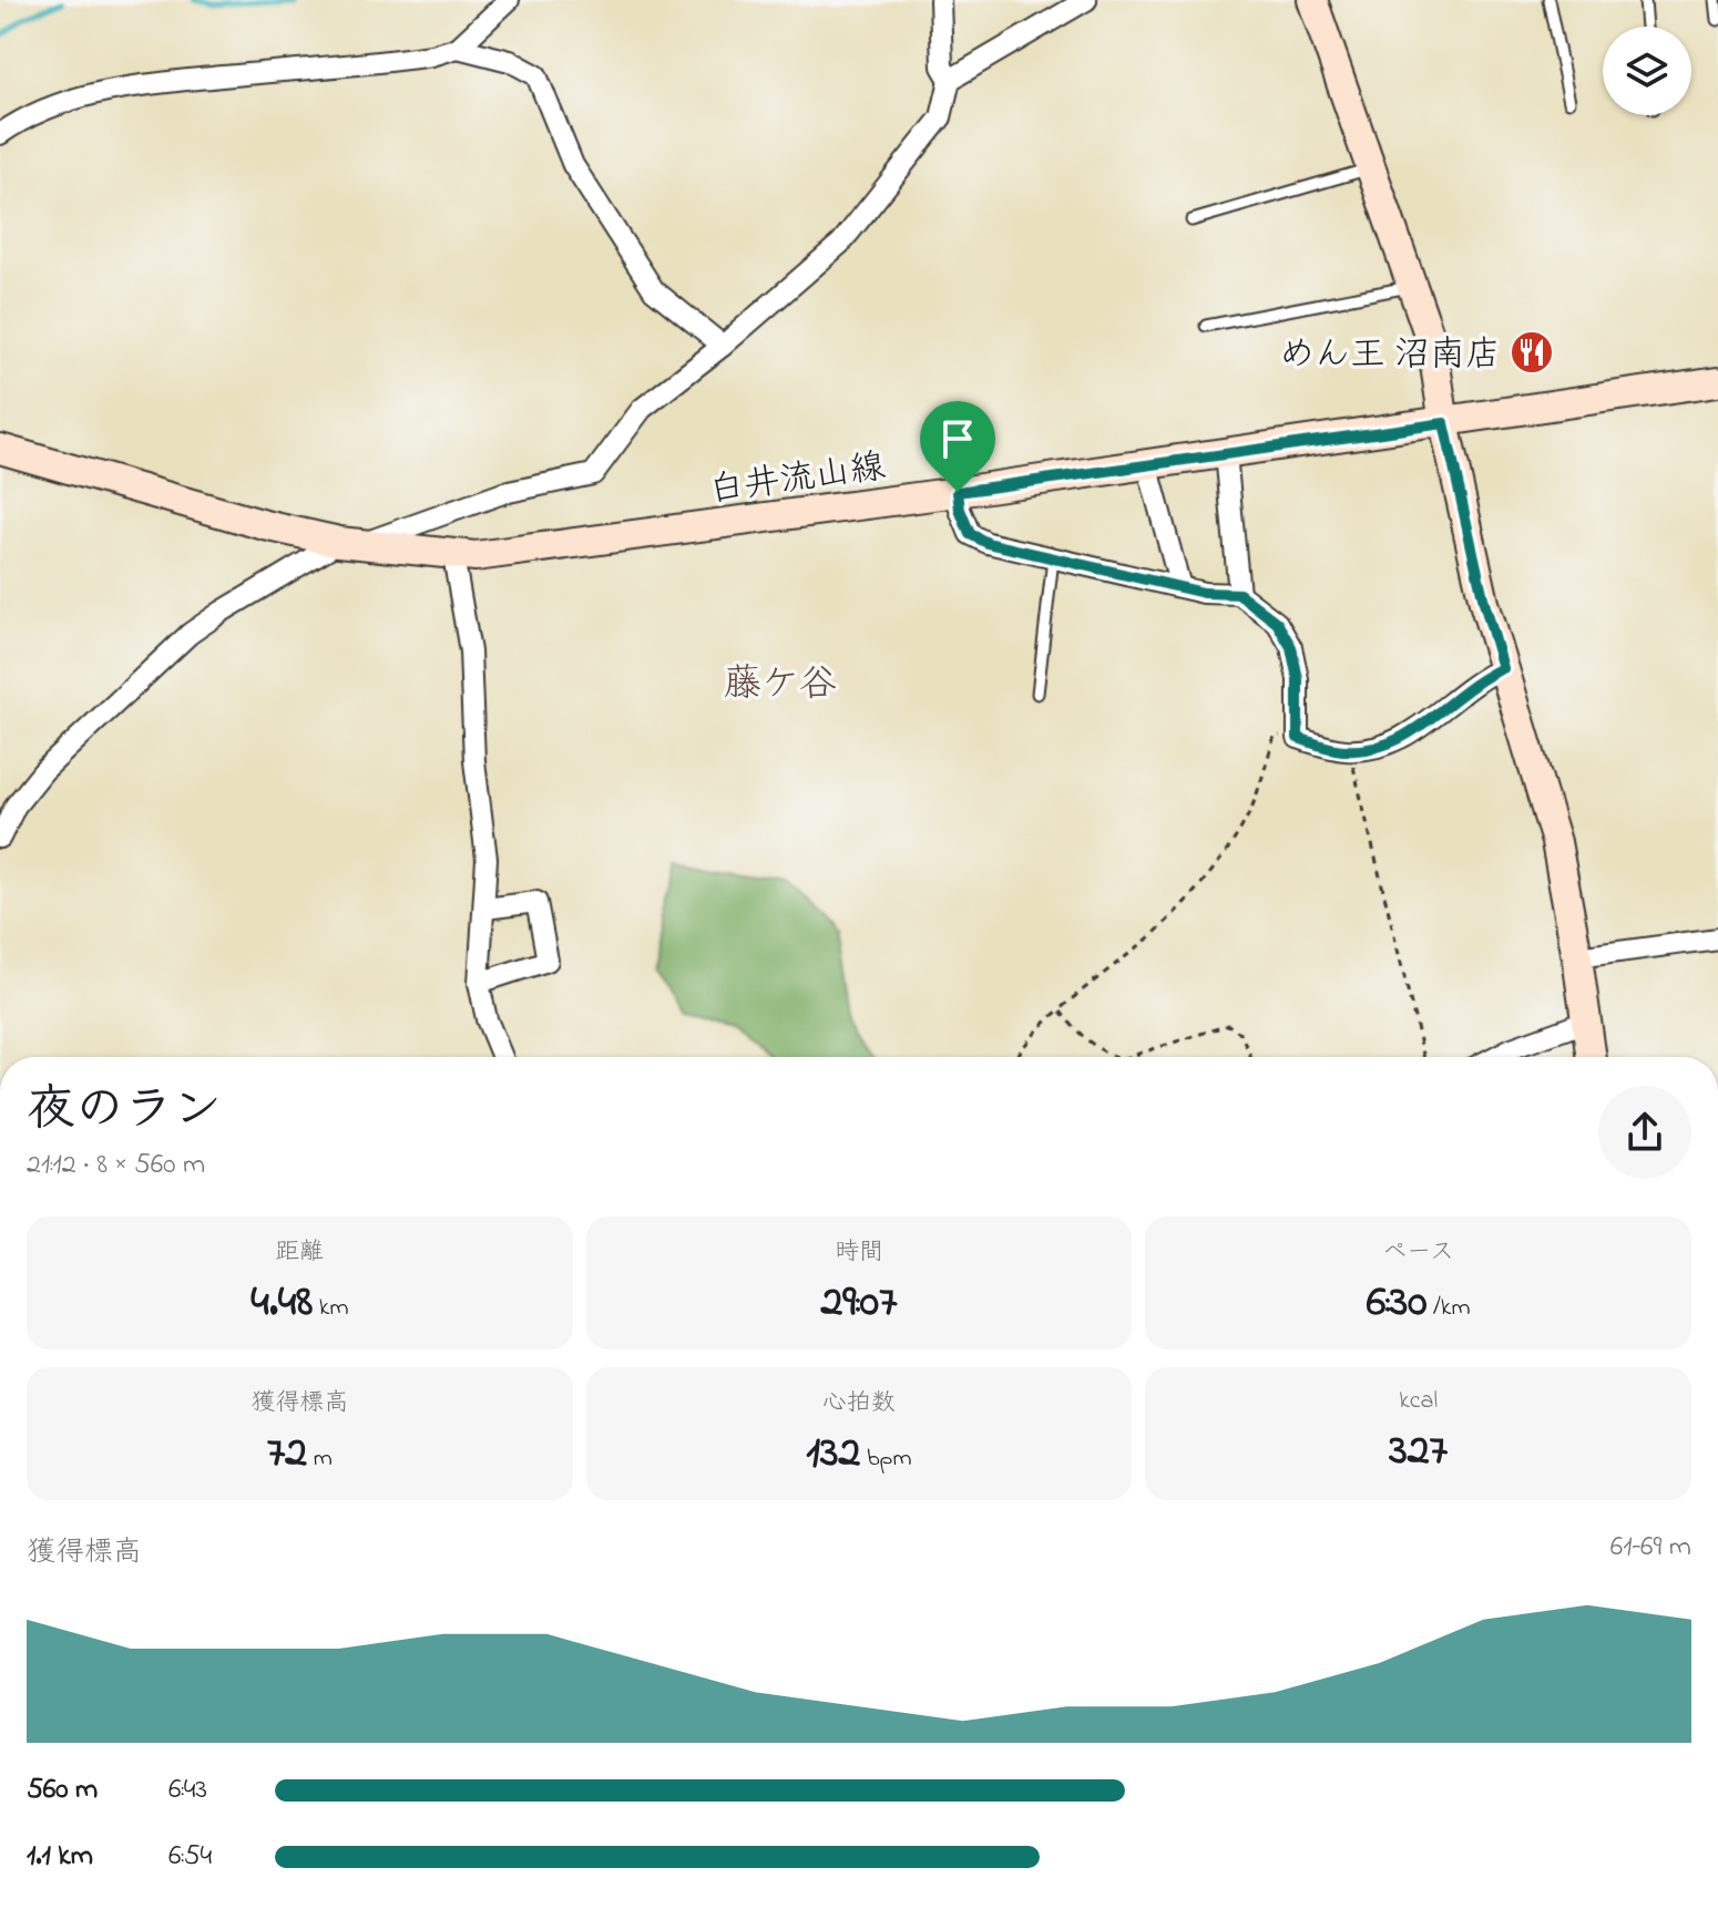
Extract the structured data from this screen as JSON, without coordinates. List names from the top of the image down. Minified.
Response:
{"streets":{"main road":["白井流山線"]},"districts":["藤ケ谷"],"places":{"restaurant":["めん王 沼南店"]},"page":{"heading":["夜のラン","21:12 · 8 × 560 m"],"stats":[["距離","4.48 km"],["時間","29:07"],["ペース","6:30 /km"],["獲得標高","72 m"],["心拍数","132 bpm"],["kcal","327"]],"chart":["獲得標高","61–69 m"],"list":[{"name":"560 m","note":"6:43"},{"name":"1.1 km","note":"6:54"}]}}
